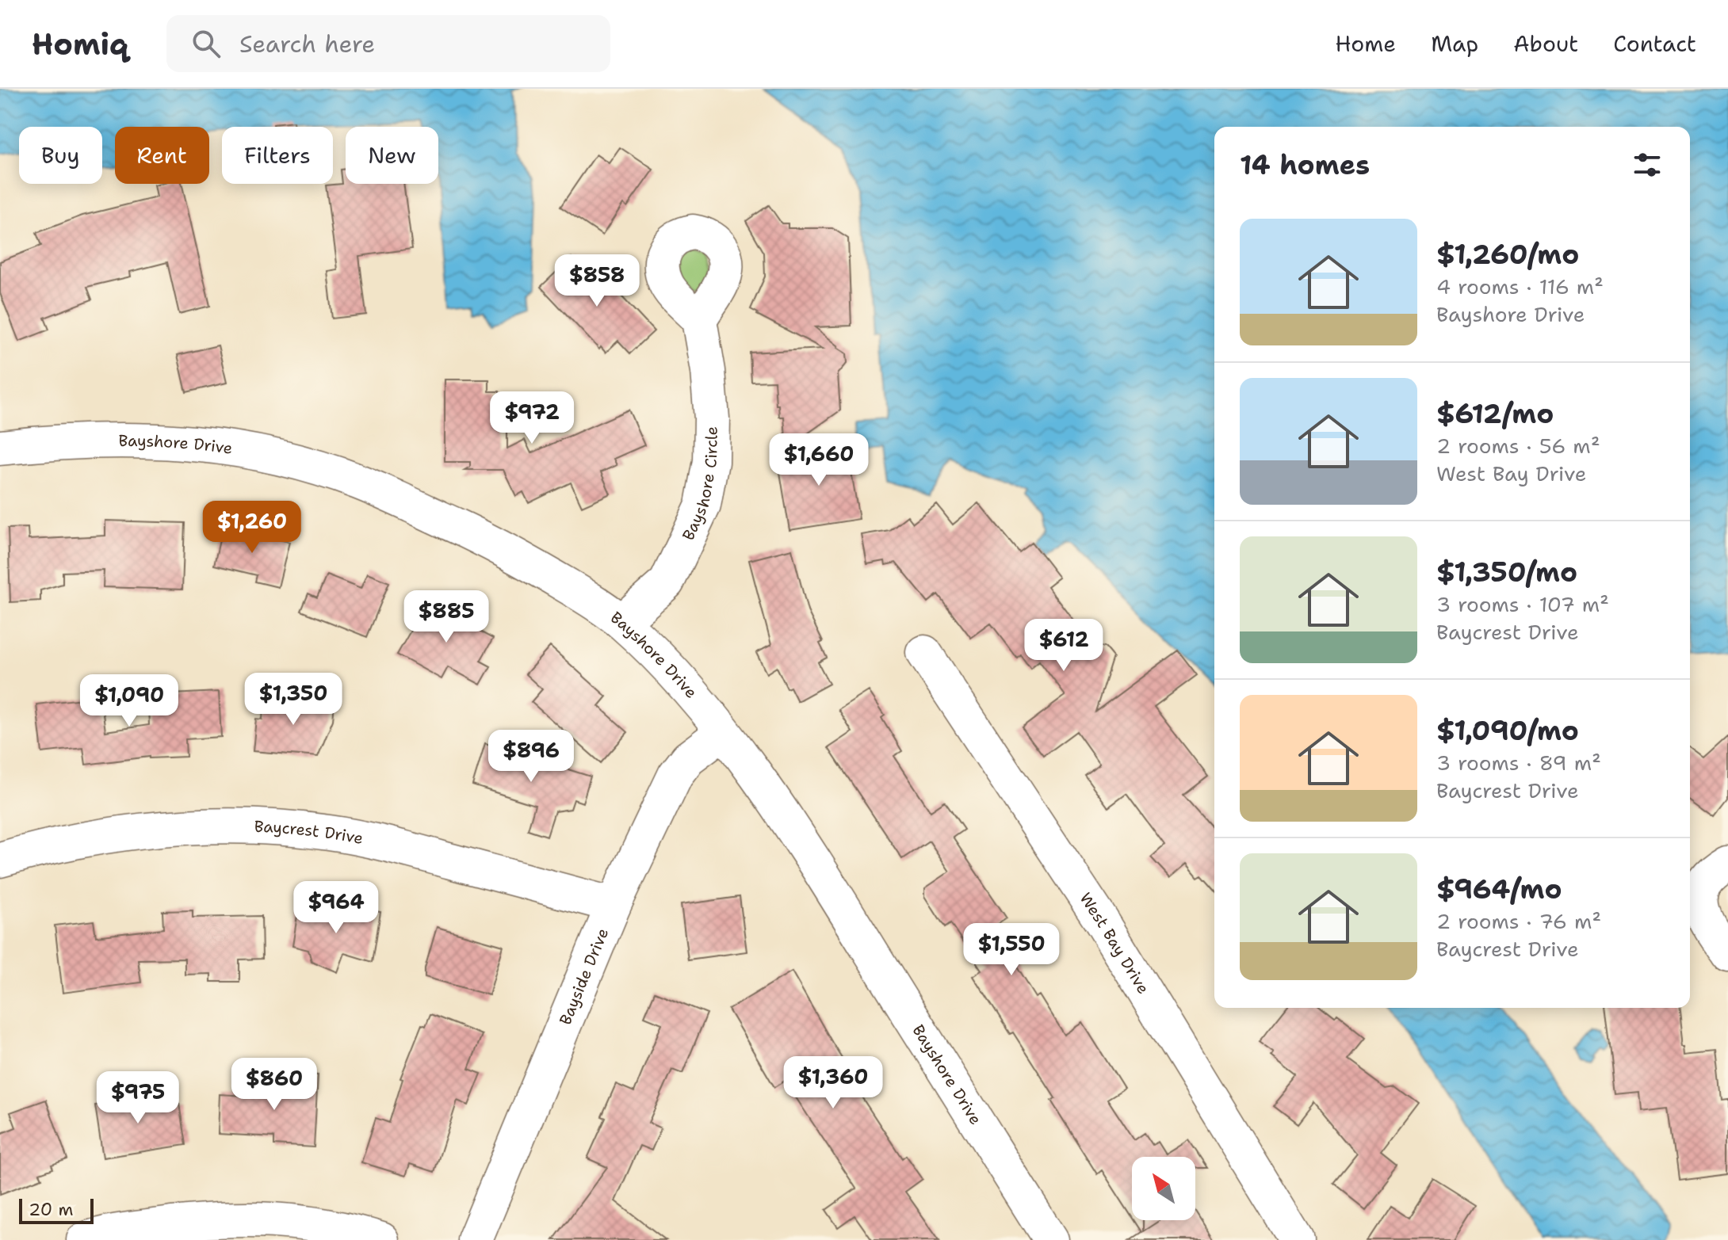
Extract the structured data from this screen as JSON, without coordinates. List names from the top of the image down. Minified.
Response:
{"streets":{"street":["Bayshore Drive","Bayshore Circle","Baycrest Drive","West Bay Drive","Bayside Drive"]},"crossings":[["Bayshore Drive","Bayshore Circle"],["Bayshore Drive","Bayside Drive"],["Baycrest Drive","Bayside Drive"]],"scale_bar":"20 m","north":"top left","page":{"header":"Homiq","search":"Search here","nav":["Home","Map","About","Contact"],"chip":["Buy","Rent","Filters","New"],"heading":"14 homes","list":[{"name":"$1,260/mo","note":"4 rooms · 116 m² · Bayshore Drive"},{"name":"$612/mo","note":"2 rooms · 56 m² · West Bay Drive"},{"name":"$1,350/mo","note":"3 rooms · 107 m² · Baycrest Drive"},{"name":"$1,090/mo","note":"3 rooms · 89 m² · Baycrest Drive"},{"name":"$964/mo","note":"2 rooms · 76 m² · Baycrest Drive"}],"price":["$858","$972","$1,660","$1,260","$885","$612","$1,350","$1,090","$896","$964","$1,550","$1,360","$860","$975"],"scale":"20 m"}}
